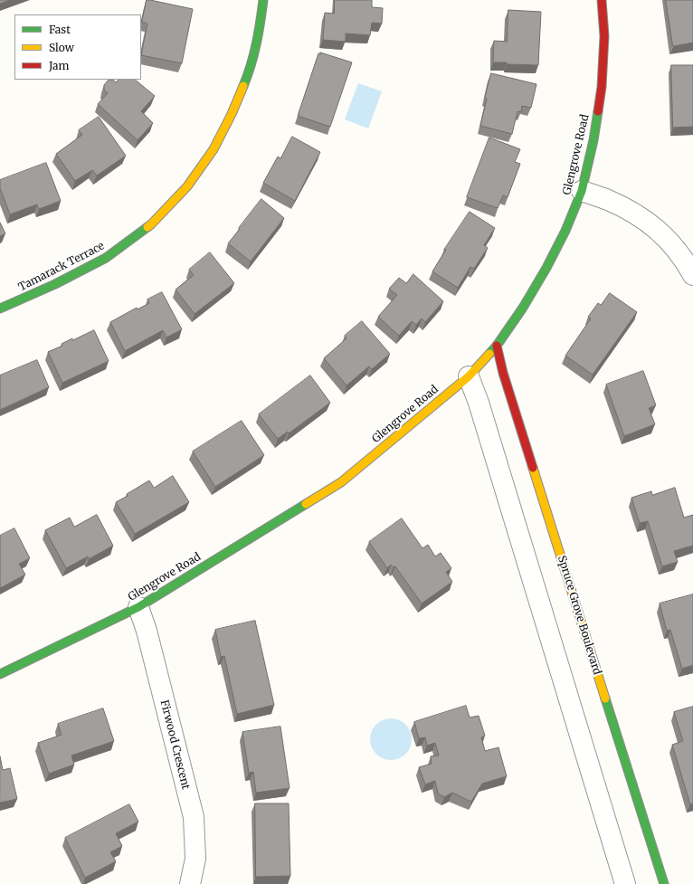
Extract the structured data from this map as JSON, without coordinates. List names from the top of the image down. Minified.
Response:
{"streets":{"street":["Glengrove Road","Tamarack Terrace","Spruce Grove Boulevard","Firwood Crescent"]},"crossings":[["Glengrove Road","Spruce Grove Boulevard"],["Glengrove Road","Firwood Crescent"]],"legend":["Fast","Slow","Jam"]}
